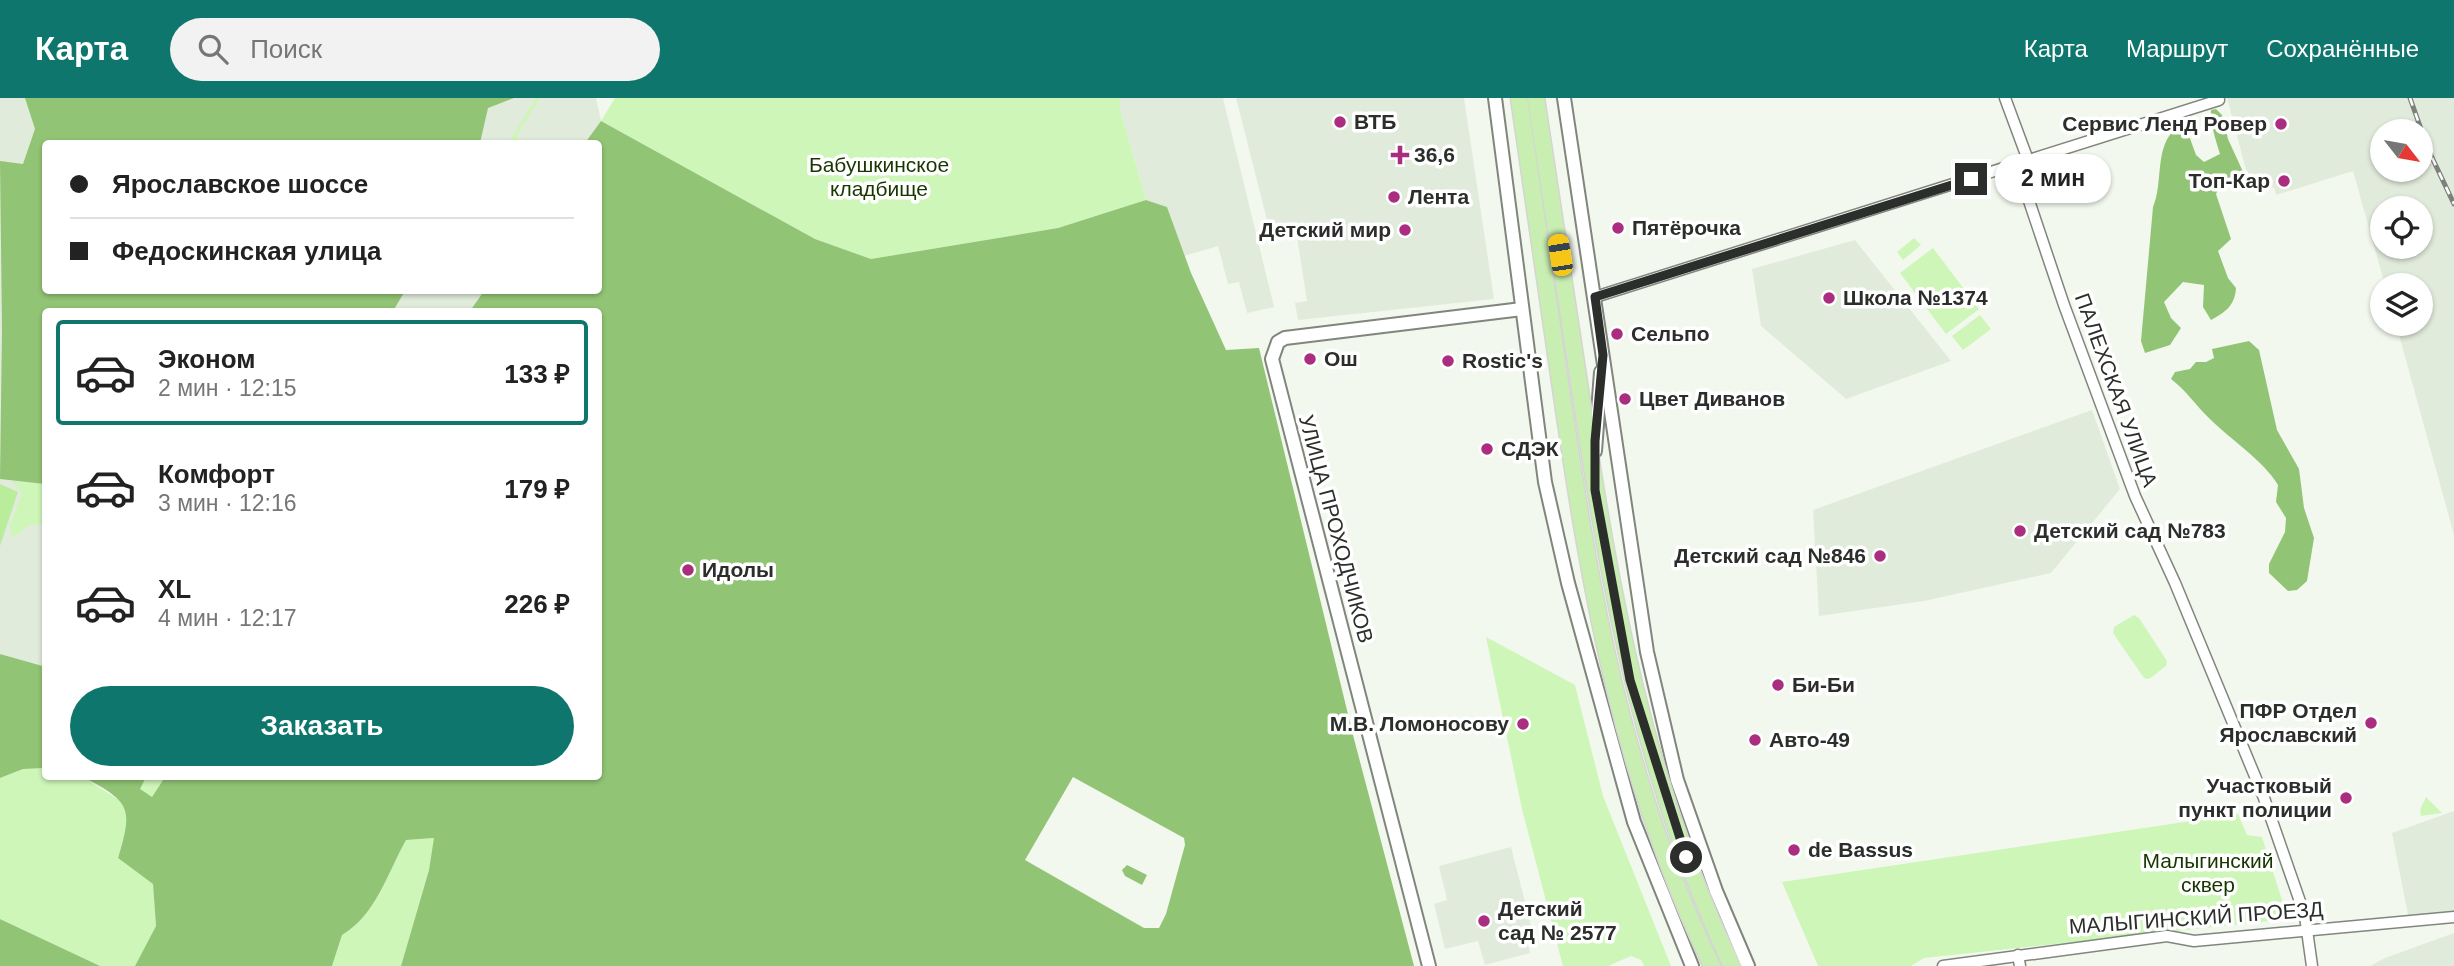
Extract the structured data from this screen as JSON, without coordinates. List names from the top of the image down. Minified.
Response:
{"streets":{"street":["ПАЛЕХСКАЯ УЛИЦА","УЛИЦА ПРОХОДЧИКОВ","МАЛЫГИНСКИЙ ПРОЕЗД"]},"crossings":[["ПАЛЕХСКАЯ УЛИЦА","МАЛЫГИНСКИЙ ПРОЕЗД"]],"parks":["Бабушкинское кладбище","Малыгинский сквер"],"places":{"other":["ВТБ","Сервис Ленд Ровер","Топ-Кар","Лента","Пятёрочка","Детский мир","Школа №1374","Сельпо","Ош","Rostic's","Цвет Диванов","СДЭК","Детский сад №783","Детский сад №846","Идолы","Би-Би","ПФР Отдел Ярославский","М.В. Ломоносову","Авто-49","Участковый пункт полиции","de Bassus","Детский сад № 2577"],"health":["36,6"]},"north":"bottom right","page":{"header":"Карта","search":"Поиск","nav":["Карта","Маршрут","Сохранённые"],"banner":["Ярославское шоссе","Федоскинская улица"],"bubble":"2 мин","list":[{"name":"Эконом","note":"2 мин · 12:15","value":"133 ₽"},{"name":"Комфорт","note":"3 мин · 12:16","value":"179 ₽"},{"name":"XL","note":"4 мин · 12:17","value":"226 ₽"}],"buttons":"Заказать"}}
